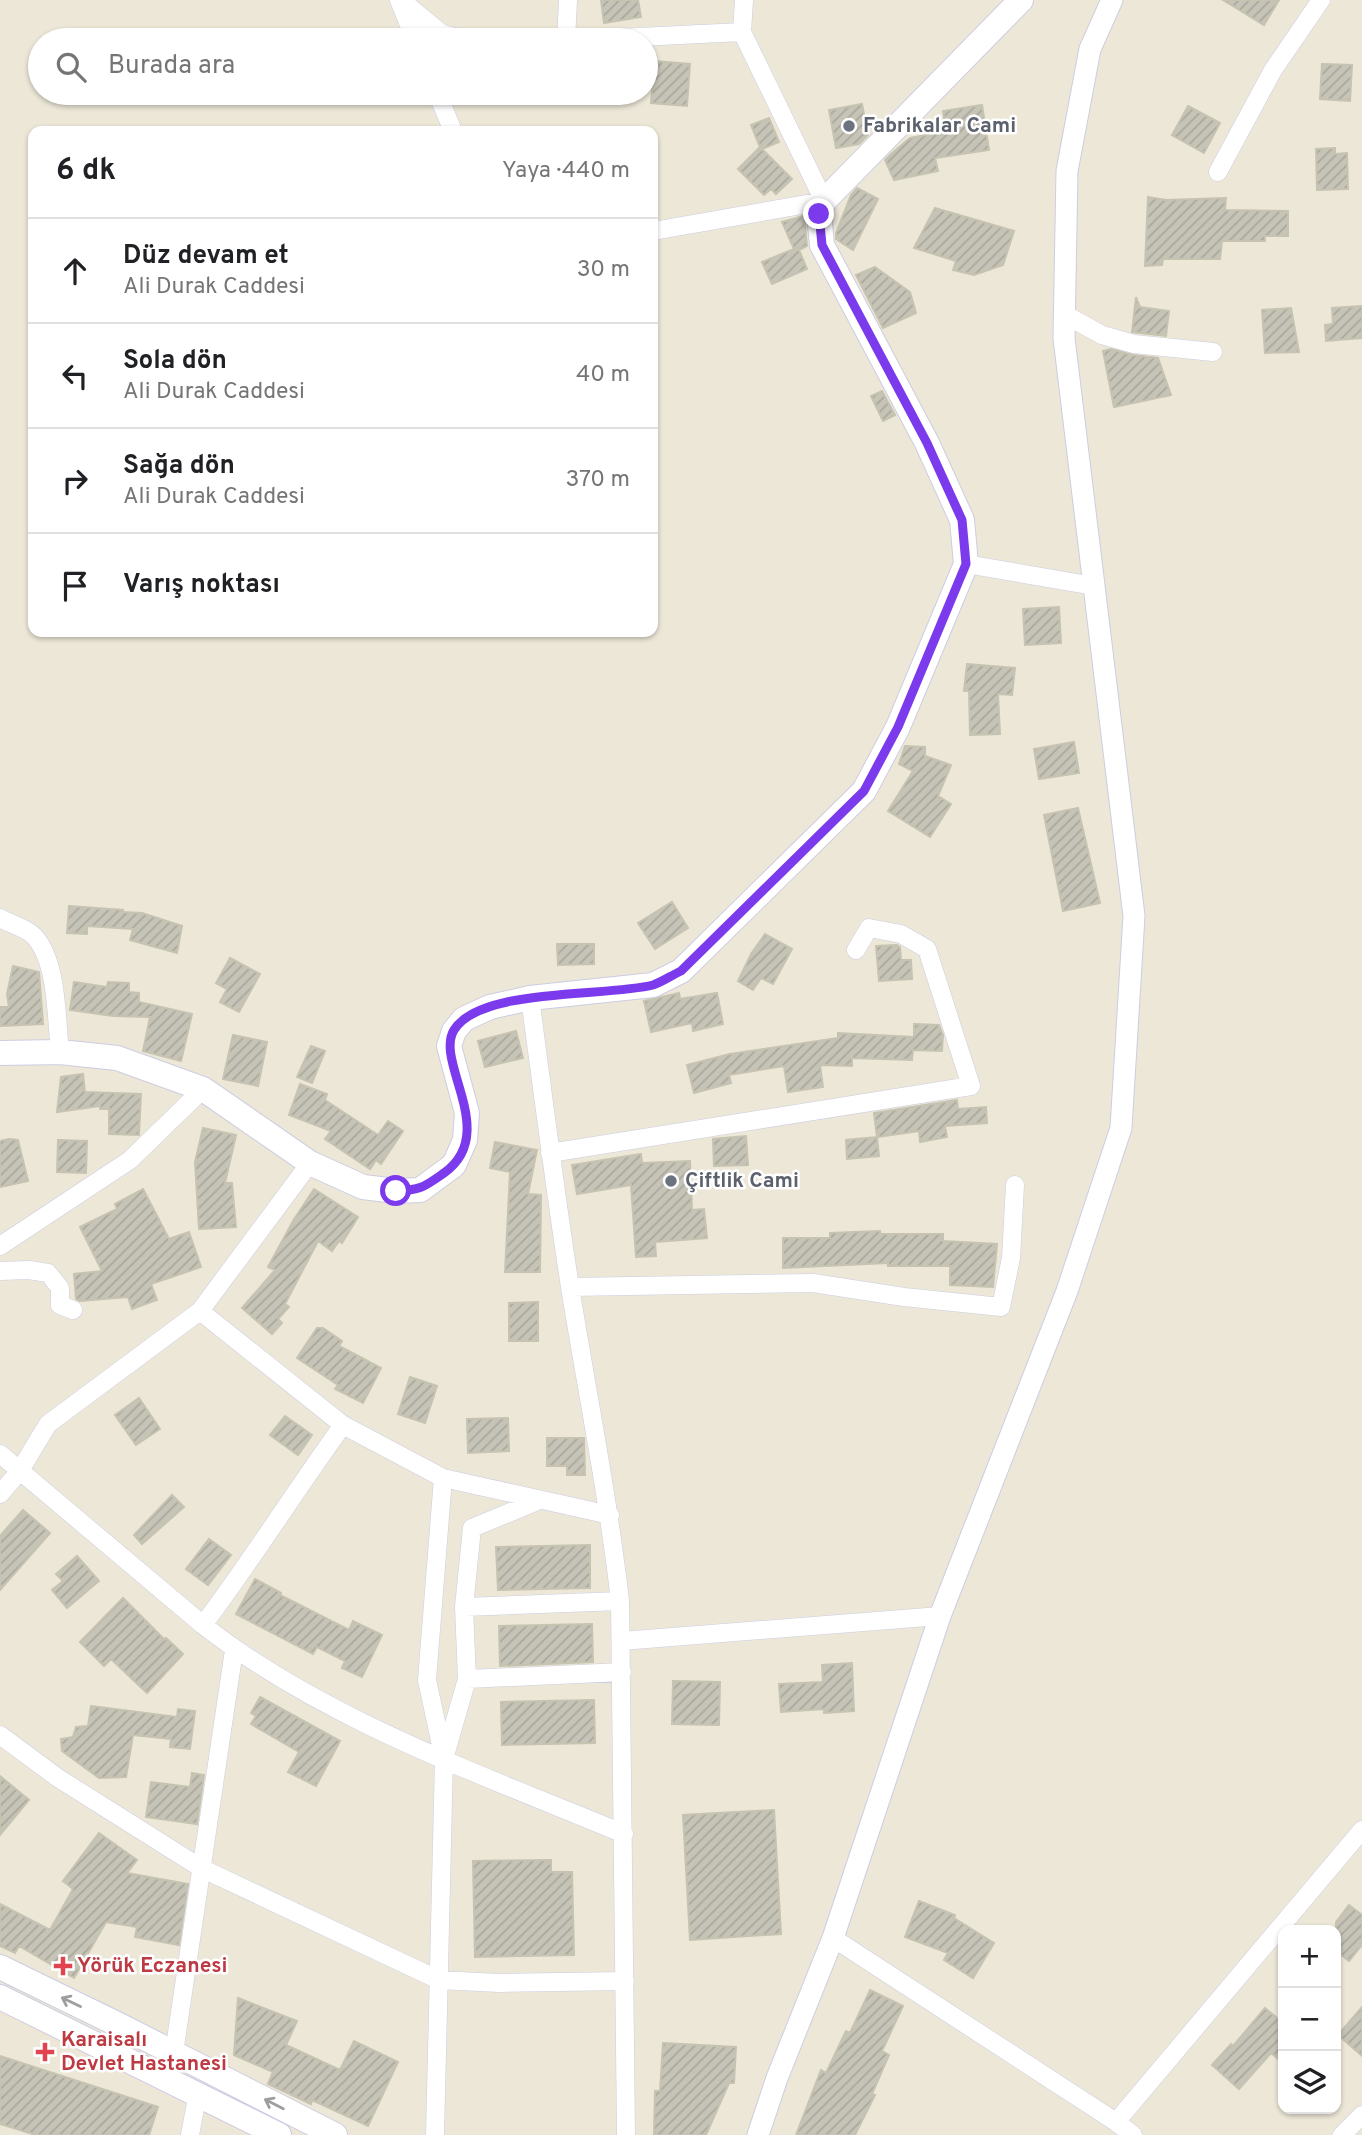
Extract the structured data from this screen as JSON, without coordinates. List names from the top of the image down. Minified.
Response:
{"places":{"other":["Fabrikalar Cami","Çiftlik Cami"],"health":["Yörük Eczanesi","Karaisalı Devlet Hastanesi"]},"page":{"search":"Burada ara","heading":["6 dk","Yaya · 440 m"],"list":[["Düz devam et","Ali Durak Caddesi","30 m"],["Sola dön","Ali Durak Caddesi","40 m"],["Sağa dön","Ali Durak Caddesi","370 m"],"Varış noktası"],"map_buttons":["+","−"]}}
